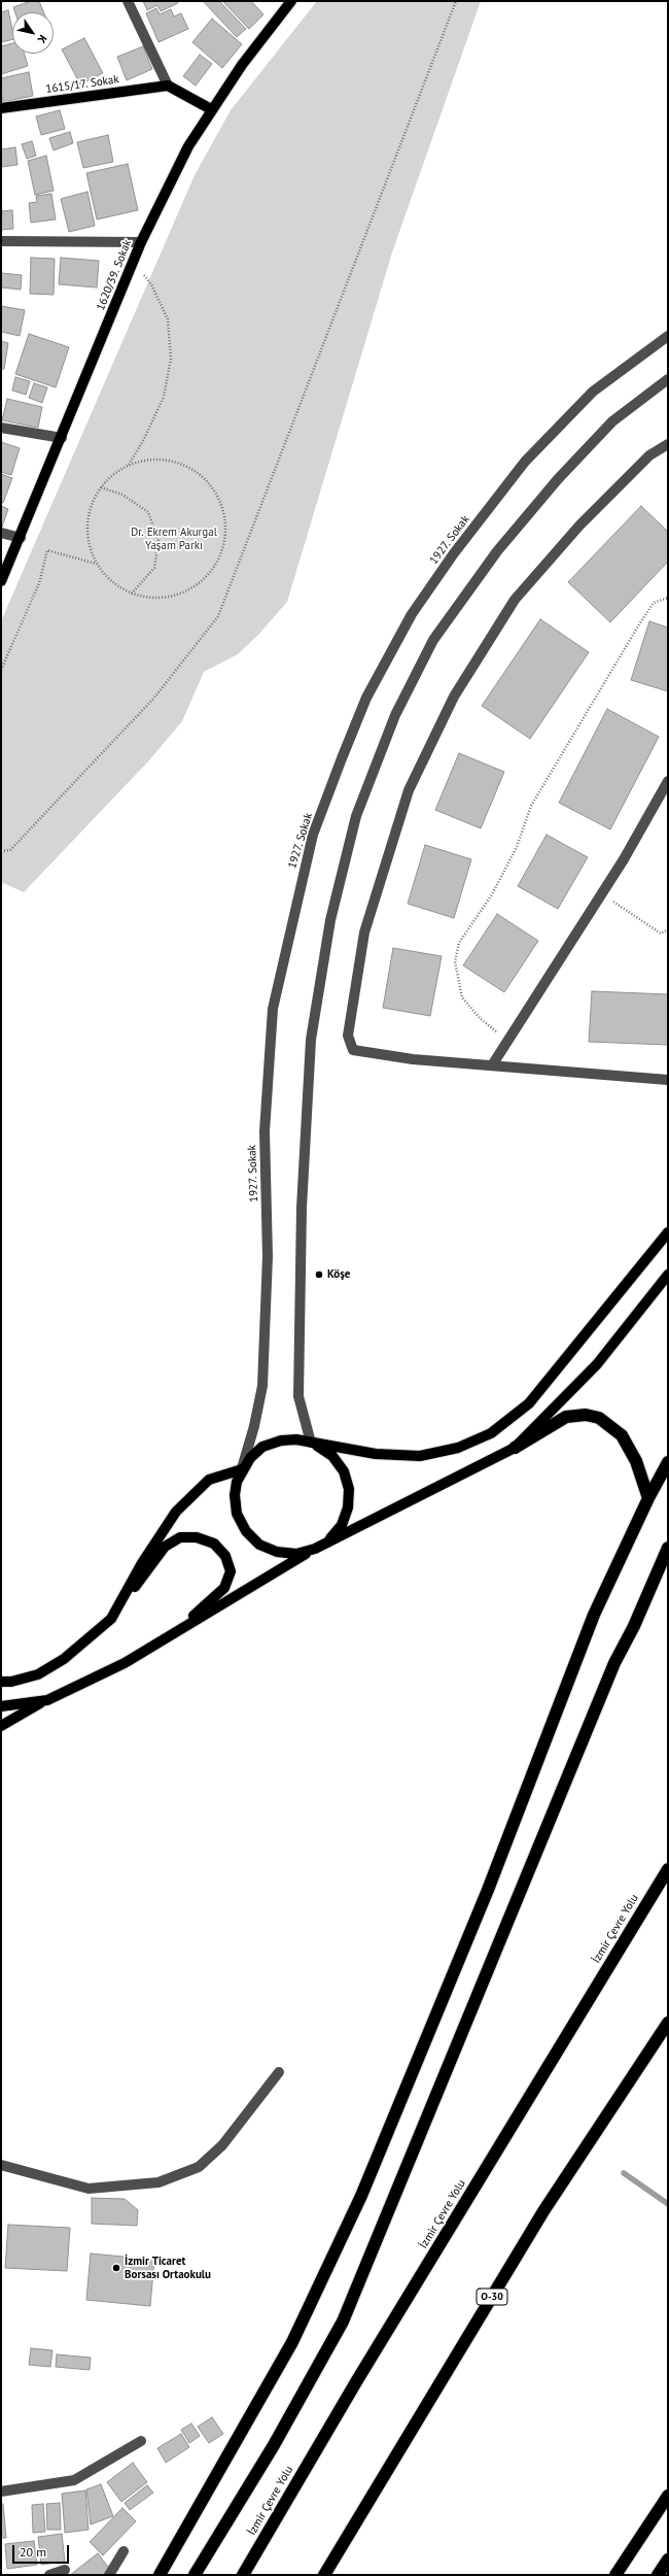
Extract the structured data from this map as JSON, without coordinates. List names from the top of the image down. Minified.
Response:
{"streets":{"highway":["İzmir Çevre Yolu","O-30"],"main road":["1615/17. Sokak","1620/39. Sokak"],"street":["1927. Sokak"]},"parks":["Dr. Ekrem Akurgal Yaşam Parkı"],"places":["Köşe","İzmir Ticaret Borsası Ortaokulu"],"scale_bar":"20 m","north":"bottom right"}
